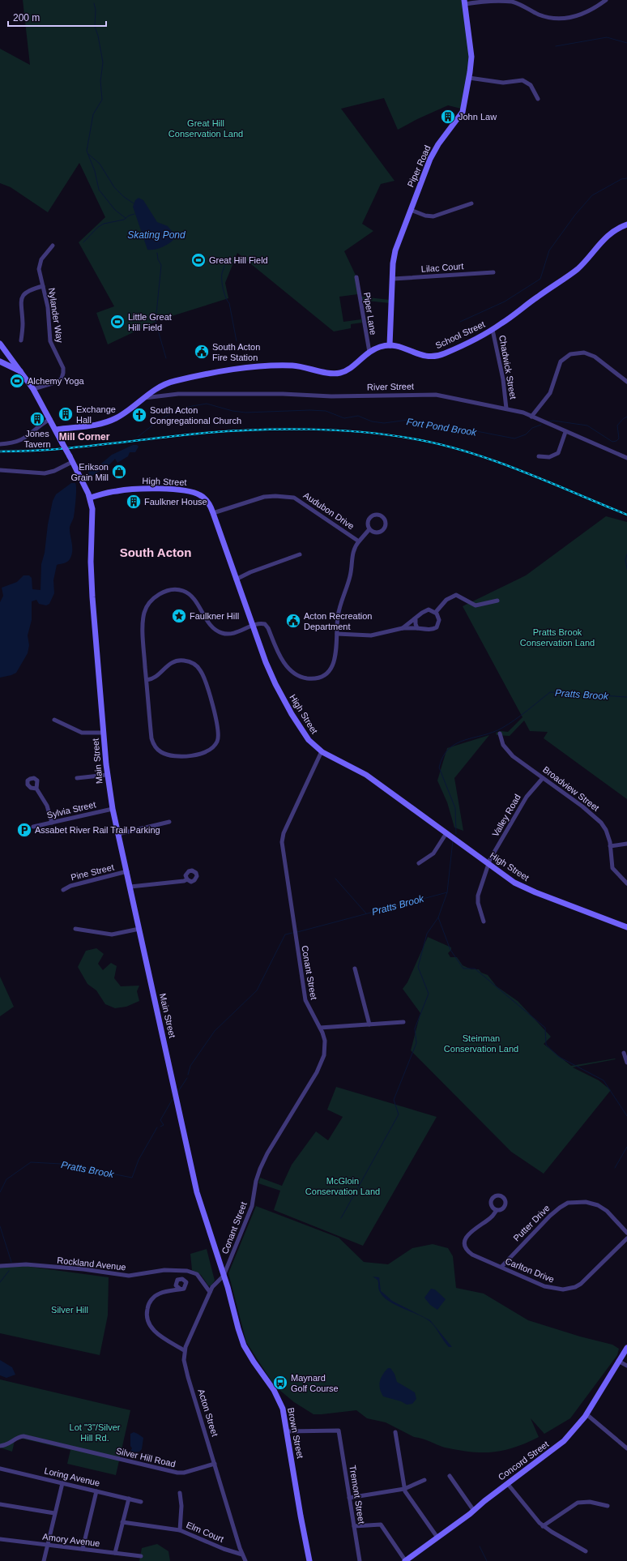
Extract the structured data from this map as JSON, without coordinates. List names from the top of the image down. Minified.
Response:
{"streets":{"street":["Piper Road","Lilac Court","Piper Lane","Nylander Way","School Street","Chadwick Street","River Street","High Street","Audubon Drive","Main Street","Broadview Street","Sylvia Street","Valley Road","Pine Street","Conant Street","Putter Drive","Rockland Avenue","Carlton Drive","Acton Street","Brown Street","Silver Hill Road","Concord Street","Loring Avenue","Tremont Street","Elm Court","Amory Avenue"]},"crossings":[["Piper Road","Lilac Court"],["Piper Road","School Street"],["Piper Lane","School Street"],["Nylander Way","Main Street"],["School Street","Chadwick Street"],["School Street","River Street"],["School Street","Main Street"],["Chadwick Street","River Street"],["High Street","Audubon Drive"],["High Street","Main Street"],["High Street","Valley Road"],["High Street","Conant Street"],["Main Street","Sylvia Street"],["Main Street","Pine Street"],["Main Street","Brown Street"],["Broadview Street","Valley Road"],["Conant Street","Acton Street"],["Conant Street","Brown Street"],["Putter Drive","Carlton Drive"],["Rockland Avenue","Acton Street"],["Acton Street","Brown Street"],["Acton Street","Silver Hill Road"],["Acton Street","Elm Court"],["Brown Street","Tremont Street"]],"districts":["Mill Corner","South Acton"],"water":["Skating Pond","Fort Pond Brook","Pratts Brook"],"parks":["Great Hill Conservation Land","Pratts Brook Conservation Land","Steinman Conservation Land","McGloin Conservation Land","Silver Hill","Lot \"3\"/Silver Hill Rd."],"places":{"building":["John Law","Exchange Hall","Jones Tavern","Faulkner House"],"sports":["Great Hill Field","Little Great Hill Field","Alchemy Yoga"],"public building":["South Acton Fire Station","Acton Recreation Department"],"church":["South Acton Congregational Church"],"shop":["Erikson Grain Mill"],"place":["Faulkner Hill"],"parking":["Assabet River Rail Trail Parking"],"bus stop":["Maynard Golf Course"]},"scale_bar":"200 m"}
